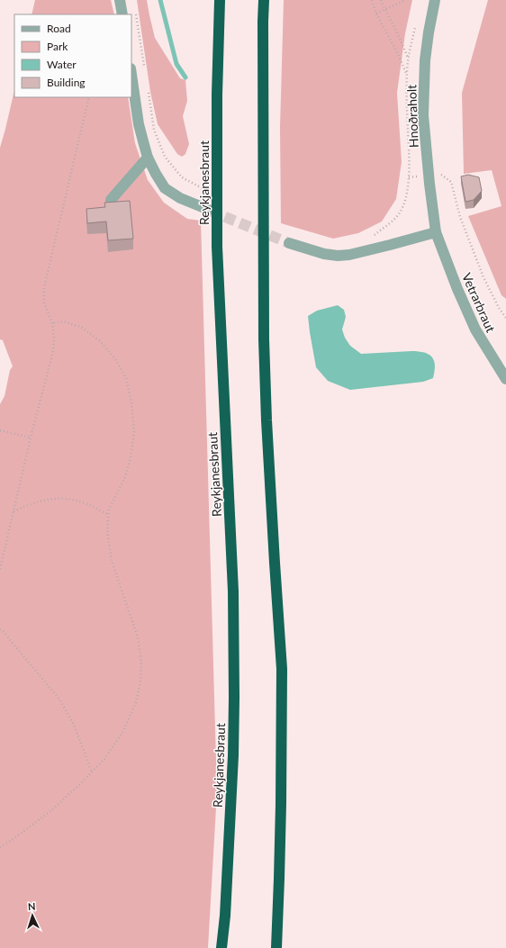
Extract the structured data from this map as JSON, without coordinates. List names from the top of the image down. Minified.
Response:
{"streets":{"highway":["Reykjanesbraut"],"street":["Hnoðraholt","Vetrarbraut"]},"crossings":[["Hnoðraholt","Vetrarbraut"]],"legend":["Road","Park","Water","Building"],"north":"top"}
